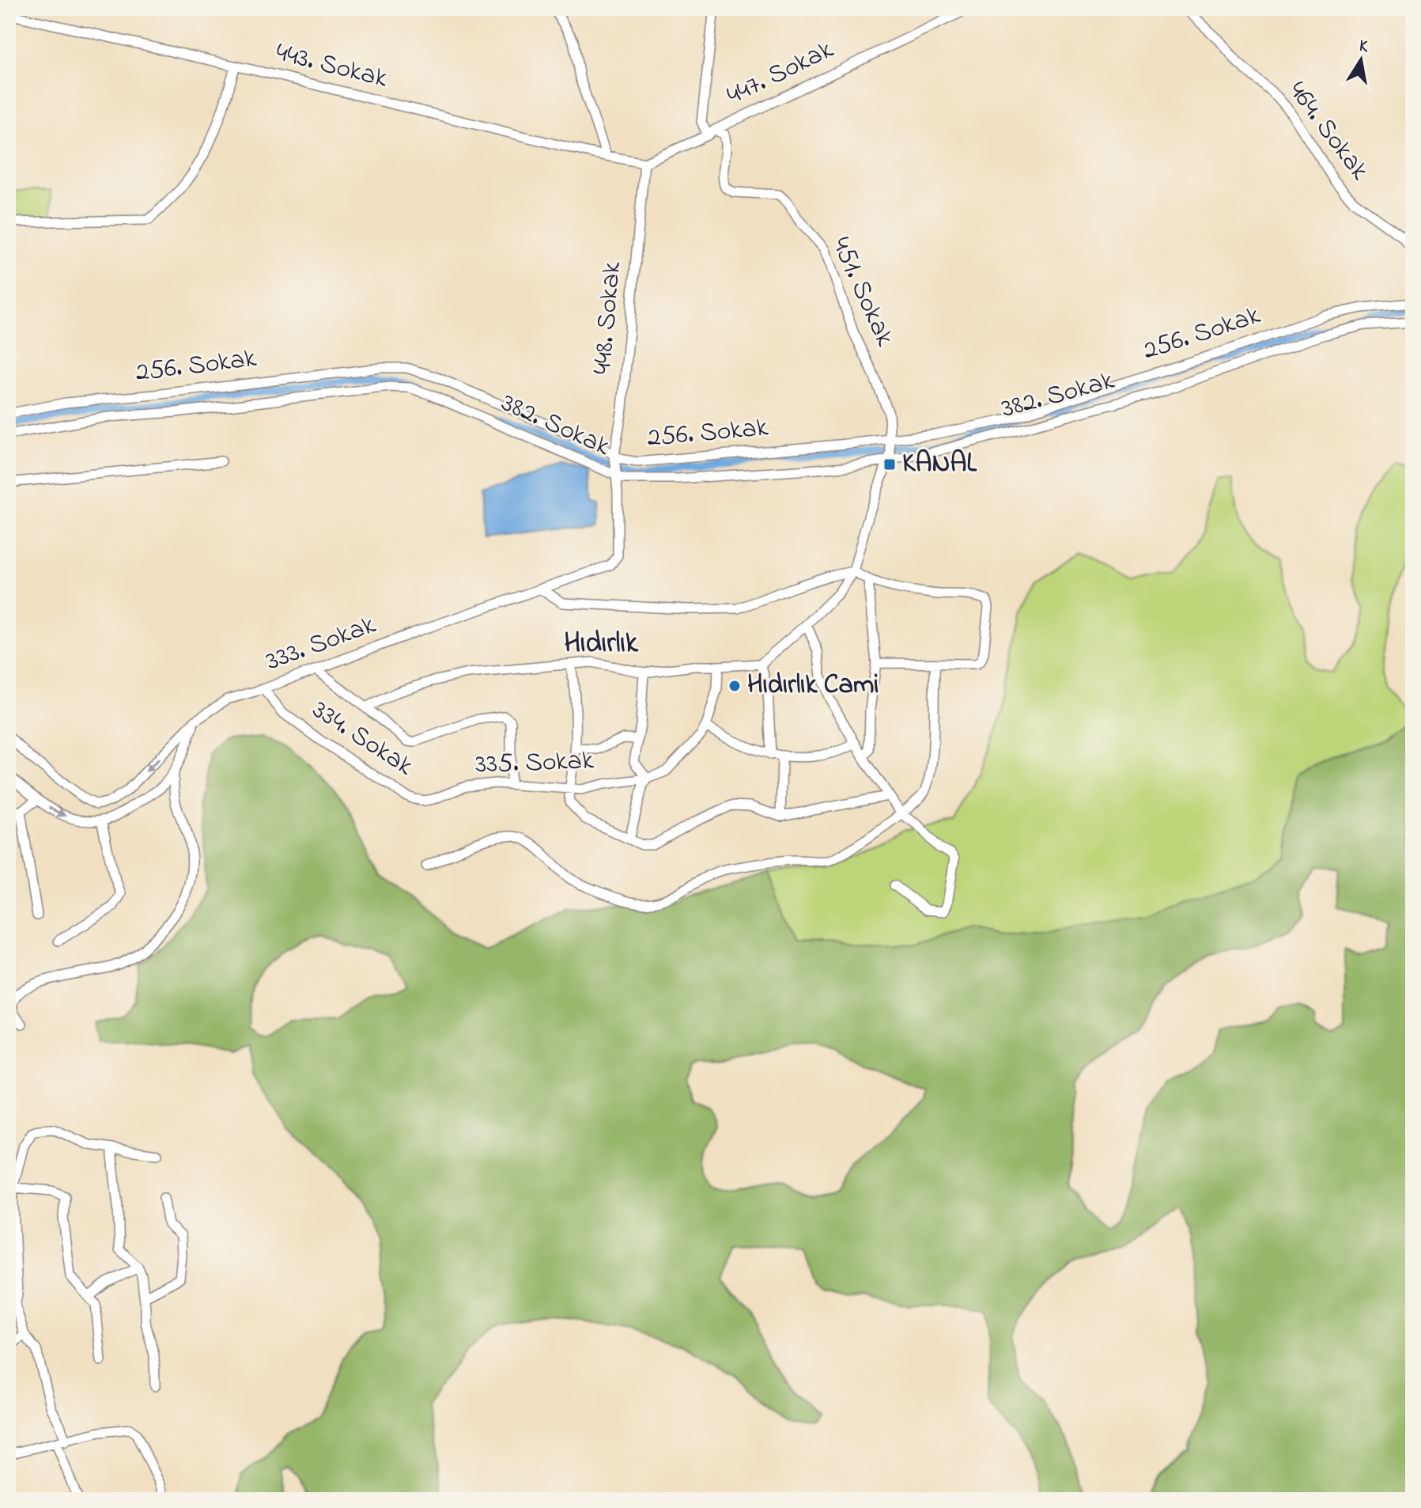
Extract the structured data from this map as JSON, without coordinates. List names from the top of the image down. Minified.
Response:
{"streets":{"street":["443. Sokak","447. Sokak","464. Sokak","451. Sokak","448. Sokak","256. Sokak","382. Sokak","333. Sokak","334. Sokak","335. Sokak"]},"crossings":[["443. Sokak","447. Sokak"],["443. Sokak","448. Sokak"],["447. Sokak","451. Sokak"],["447. Sokak","448. Sokak"],["451. Sokak","256. Sokak"],["451. Sokak","382. Sokak"],["448. Sokak","256. Sokak"],["448. Sokak","382. Sokak"],["448. Sokak","333. Sokak"],["256. Sokak","382. Sokak"],["382. Sokak","333. Sokak"],["333. Sokak","334. Sokak"],["334. Sokak","335. Sokak"]],"districts":["Hıdırlık"],"places":{"transit":["KANAL"],"other":["Hıdırlık Cami"]},"north":"top"}
